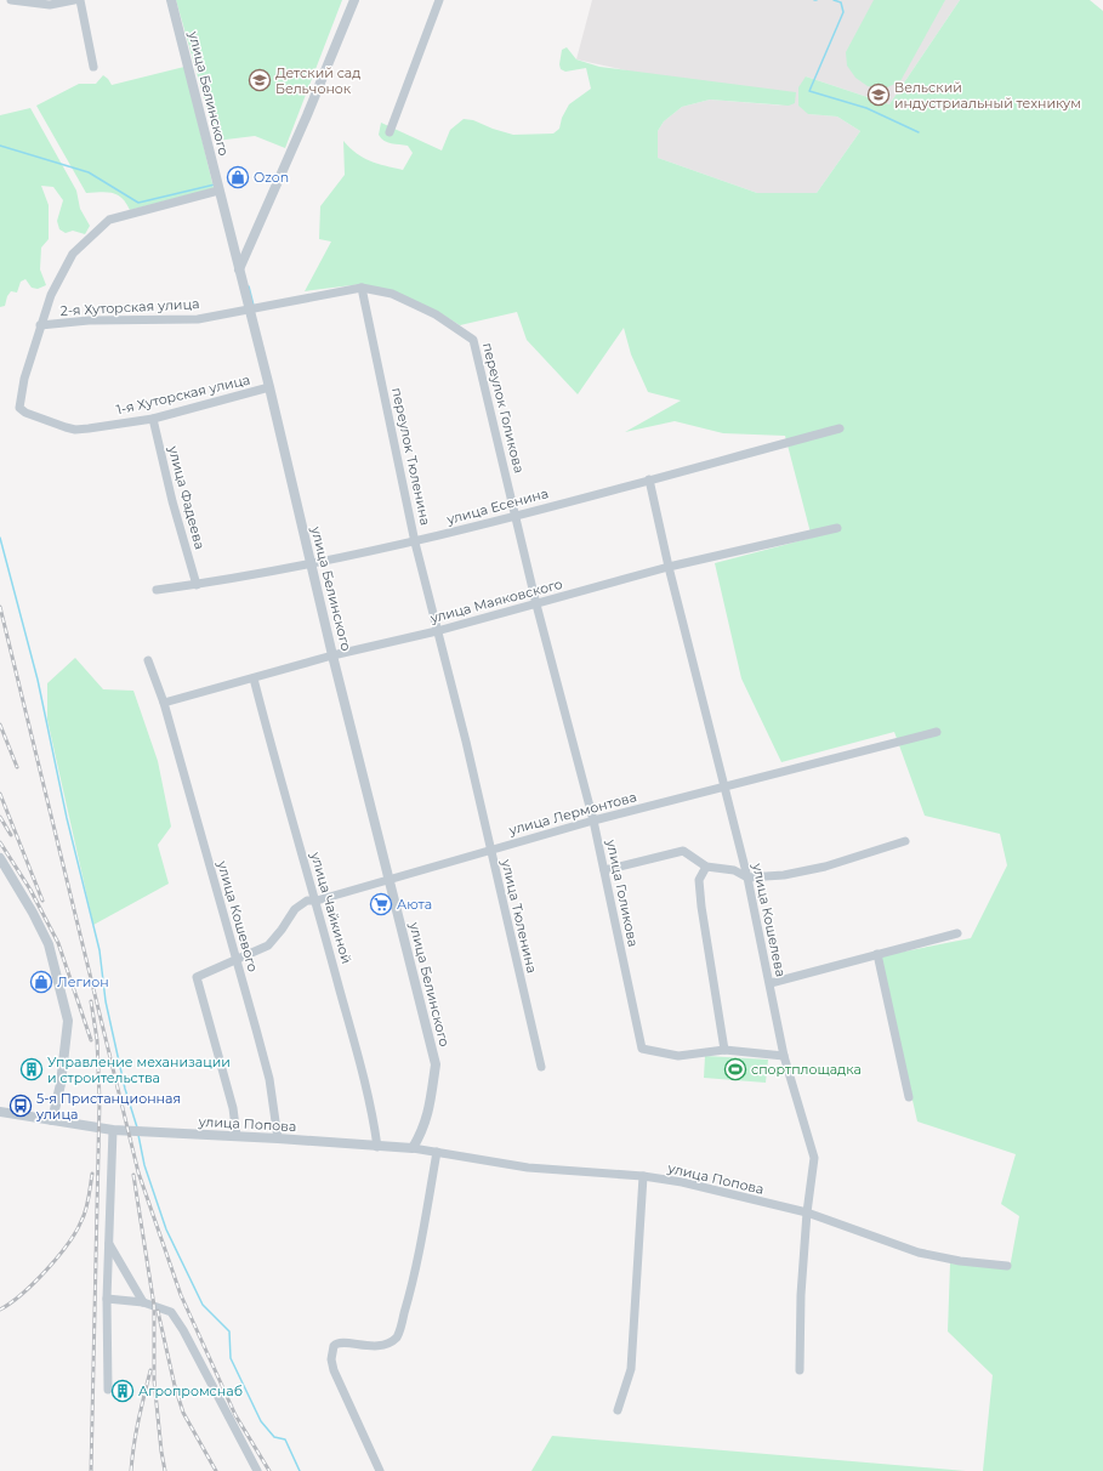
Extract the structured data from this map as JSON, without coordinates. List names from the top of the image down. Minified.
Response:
{"streets":{"street":["улица Белинского","2-я Хуторская улица","1-я Хуторская улица","переулок Голикова","переулок Тюленина","улица Фадеева","улица Есенина","улица Маяковского","улица Лермонтова","улица Голикова","улица Чайкиной","улица Кошевого","улица Тюленина","улица Кошелева","улица Попова"]},"crossings":[["улица Белинского","2-я Хуторская улица"],["улица Белинского","1-я Хуторская улица"],["улица Белинского","улица Есенина"],["улица Белинского","улица Маяковского"],["улица Белинского","улица Лермонтова"],["улица Белинского","улица Попова"],["2-я Хуторская улица","1-я Хуторская улица"],["2-я Хуторская улица","переулок Голикова"],["2-я Хуторская улица","переулок Тюленина"],["1-я Хуторская улица","улица Фадеева"],["переулок Голикова","переулок Тюленина"],["переулок Голикова","улица Есенина"],["переулок Голикова","улица Маяковского"],["переулок Голикова","улица Голикова"],["переулок Тюленина","улица Есенина"],["переулок Тюленина","улица Маяковского"],["переулок Тюленина","улица Тюленина"],["улица Фадеева","улица Есенина"],["улица Есенина","улица Кошелева"],["улица Маяковского","улица Голикова"],["улица Маяковского","улица Чайкиной"],["улица Маяковского","улица Кошевого"],["улица Маяковского","улица Тюленина"],["улица Маяковского","улица Кошелева"],["улица Лермонтова","улица Голикова"],["улица Лермонтова","улица Чайкиной"],["улица Лермонтова","улица Кошевого"],["улица Лермонтова","улица Тюленина"],["улица Лермонтова","улица Кошелева"],["улица Лермонтова","улица Попова"],["улица Голикова","улица Кошелева"],["улица Чайкиной","улица Попова"],["улица Кошевого","улица Попова"],["улица Кошелева","улица Попова"]],"places":{"school or university":["Детский сад Бельчонок","Вельский индустриальный техникум"],"shop":["Ozon","Легион"],"supermarket":["Аюта"],"building":["Управление механизации и строительства","Агропромснаб"],"sports":["спортплощадка"],"bus stop":["5-я Пристанционная улица"]}}
